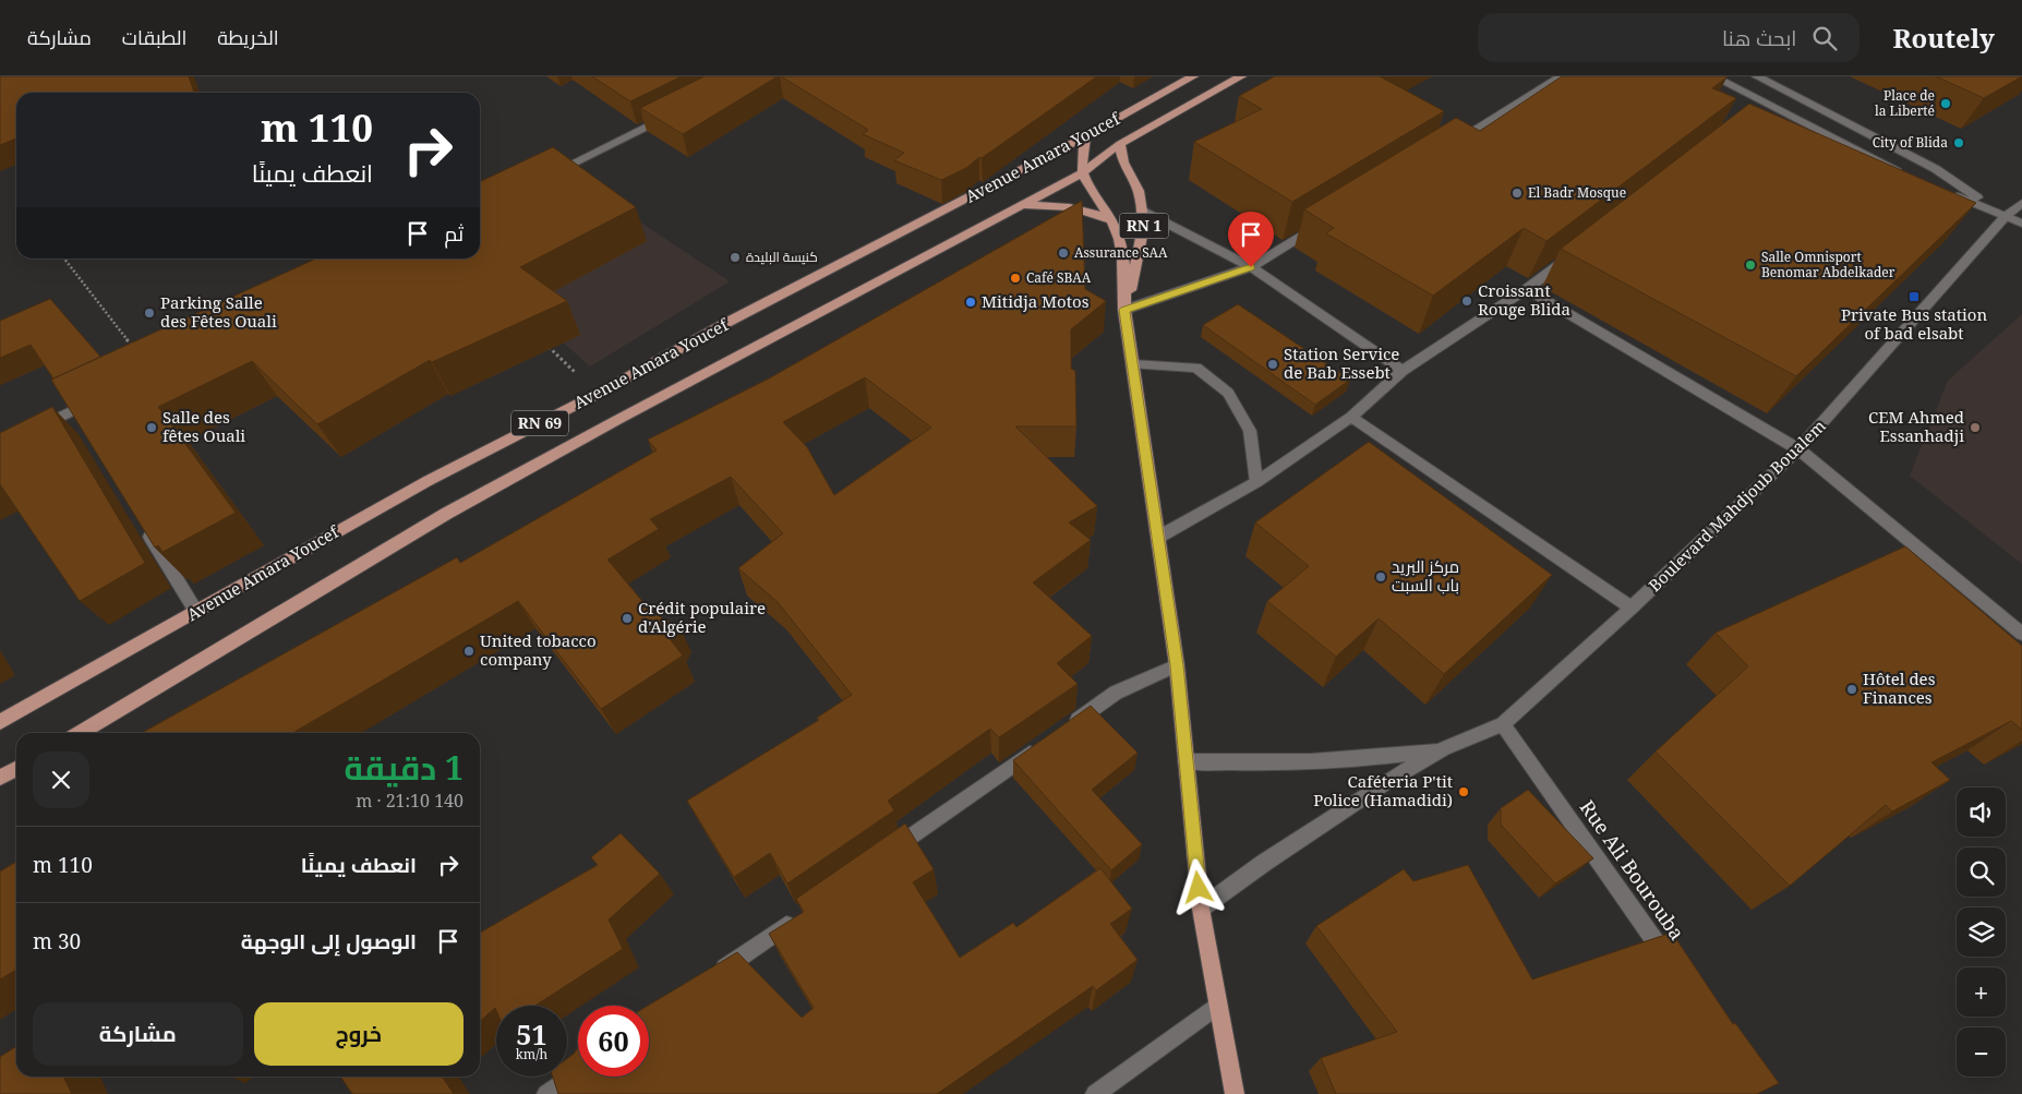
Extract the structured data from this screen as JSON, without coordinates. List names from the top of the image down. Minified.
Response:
{"streets":{"main road":["Avenue Amara Youcef","RN 1","RN 69"],"street":["Boulevard Mahdjoub Boualem","Rue Ali Bourouba"]},"crossings":[["Avenue Amara Youcef","RN 1"],["RN 1","Boulevard Mahdjoub Boualem"],["Boulevard Mahdjoub Boualem","Rue Ali Bourouba"]],"places":{"other":["Place de la Liberté","City of Blida","El Badr Mosque","Assurance SAA","كنيسة البليدة","Salle Omnisport Benomar Abdelkader","Café SBAA","Croissant Rouge Blida","Mitidja Motos","Parking Salle des Fêtes Ouali","Station Service de Bab Essebt","Salle des fêtes Ouali","CEM Ahmed Essanhadji","مركز البريد باب السبت","Crédit populaire d'Algérie","United tobacco company","Hôtel des Finances","Caféteria P'tit Police (Hamadidi)"],"transit":["Private Bus station of bad elsabt"]},"page":{"header":"Routely","search":"ابحث هنا","nav":["الخريطة","الطبقات","مشاركة"],"turn":["110 m","انعطف يمينًا"],"then":"ثم","heading":["1 دقيقة","140 m · 21:10"],"map_buttons":["+","−"],"list":[{"name":"انعطف يمينًا","value":"110 m"},{"name":"الوصول إلى الوجهة","value":"30 m"}],"buttons":["خروج","مشاركة"],"speed":"51 km/h","limit":"60"}}
